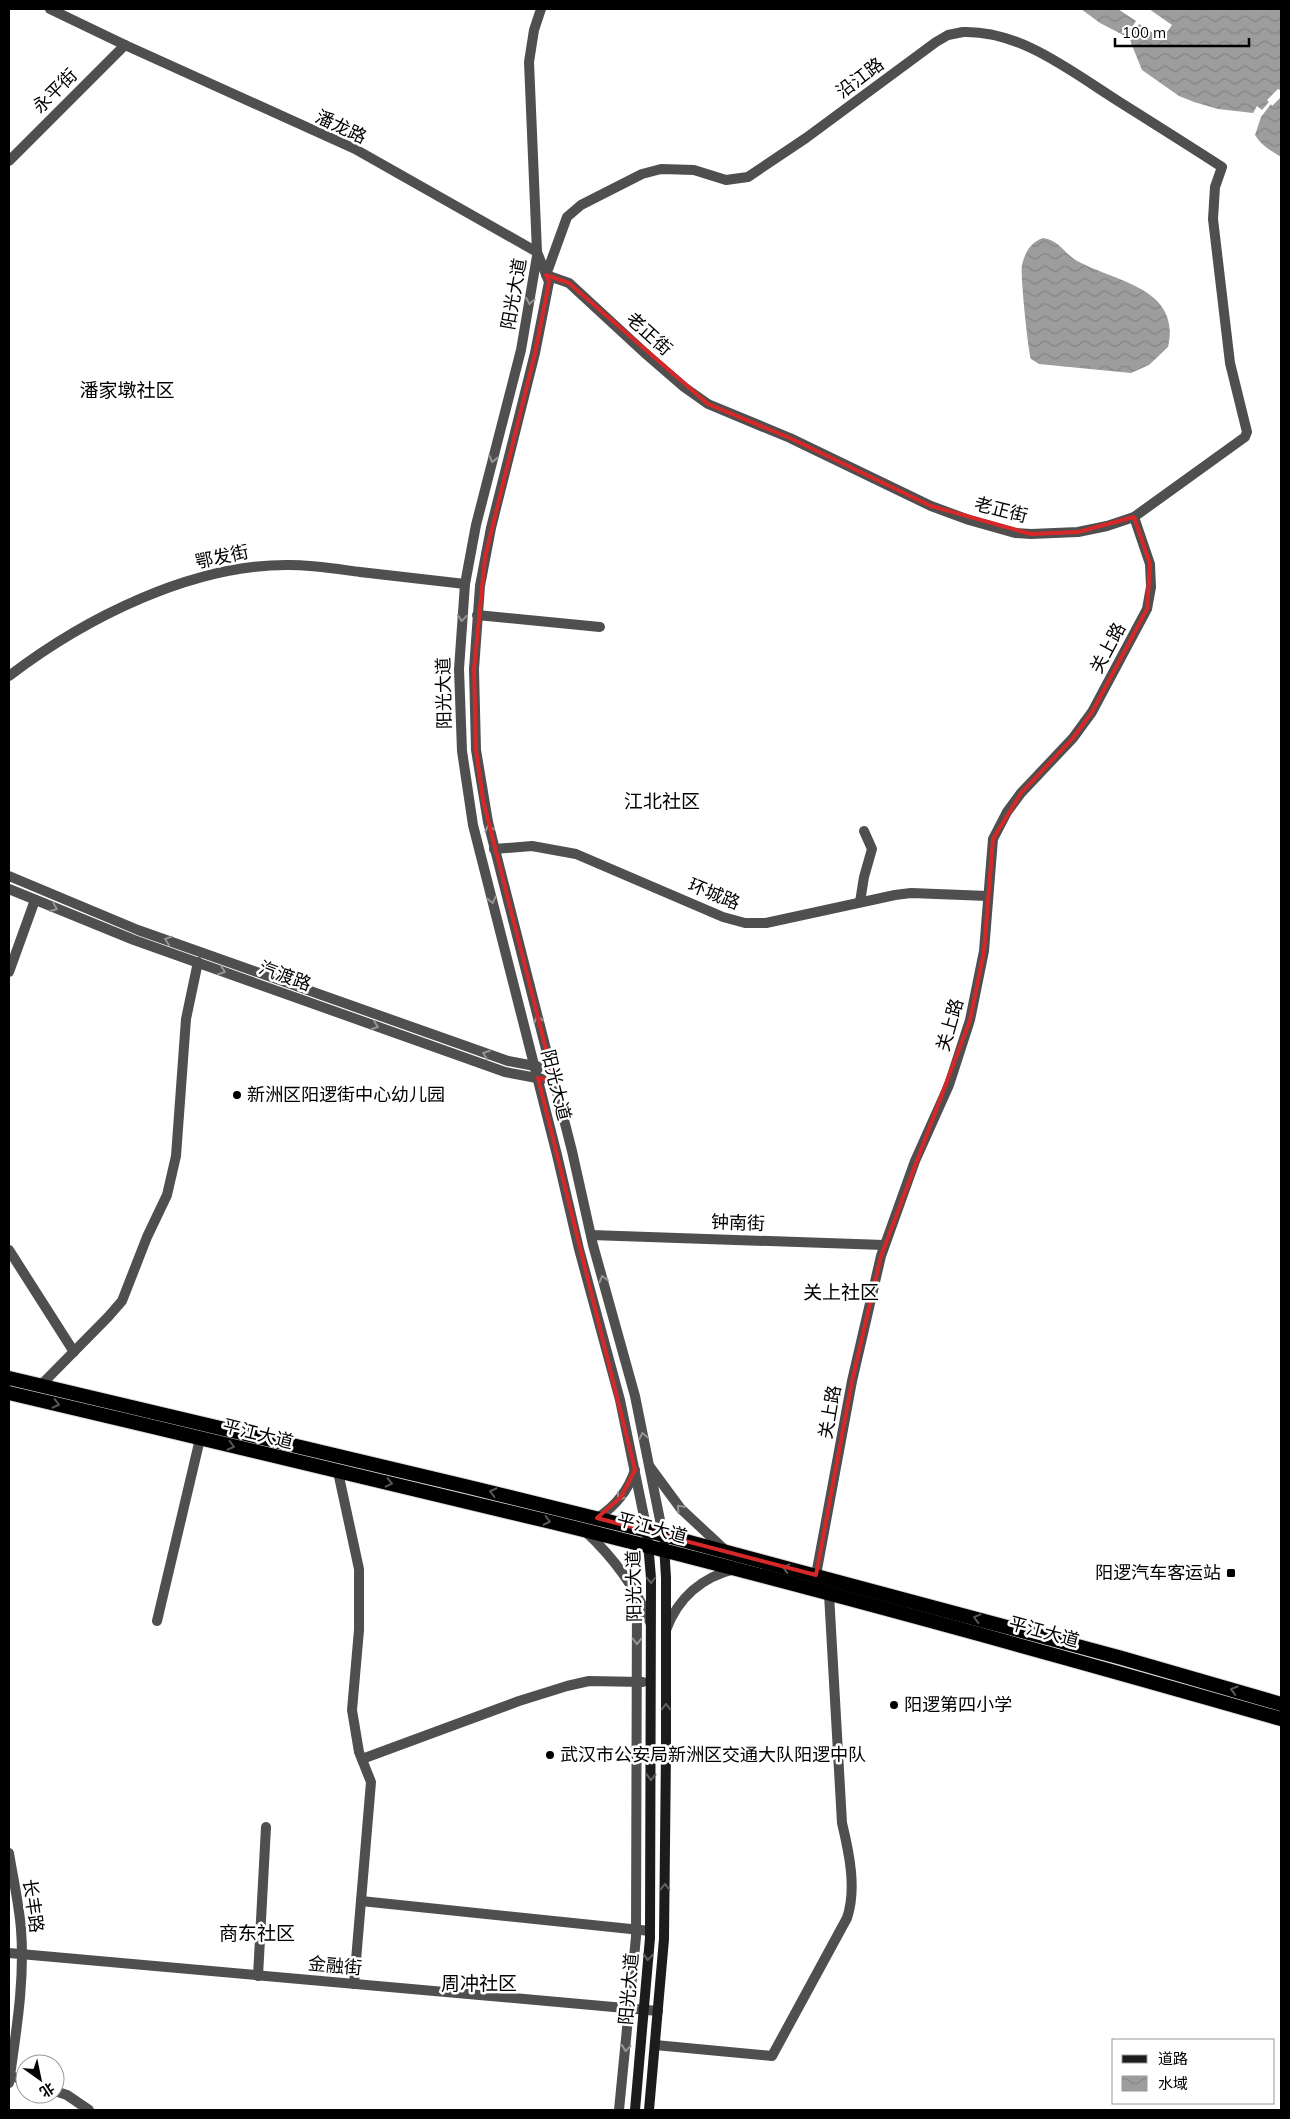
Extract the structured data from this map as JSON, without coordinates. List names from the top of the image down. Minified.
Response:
{"streets":{"highway":["平江大道"],"main road":["阳光大道"],"street":["沿江路","永平街","潘龙路","老正街","鄂发街","关上路","环城路","汽渡路","钟南街","长丰路","金融街"]},"crossings":[["沿江路","阳光大道"],["沿江路","老正街"],["永平街","潘龙路"],["潘龙路","阳光大道"],["阳光大道","老正街"],["阳光大道","鄂发街"],["阳光大道","环城路"],["阳光大道","汽渡路"],["阳光大道","钟南街"],["阳光大道","平江大道"],["阳光大道","金融街"],["老正街","关上路"],["关上路","环城路"],["关上路","钟南街"],["关上路","平江大道"],["长丰路","金融街"]],"districts":["潘家墩社区","江北社区","关上社区","商东社区","周冲社区"],"places":{"other":["新洲区阳逻街中心幼儿园","阳逻第四小学","武汉市公安局新洲区交通大队阳逻中队"],"transit":["阳逻汽车客运站"]},"legend":["道路","水域"],"scale_bar":"100 m","north":"bottom right"}
